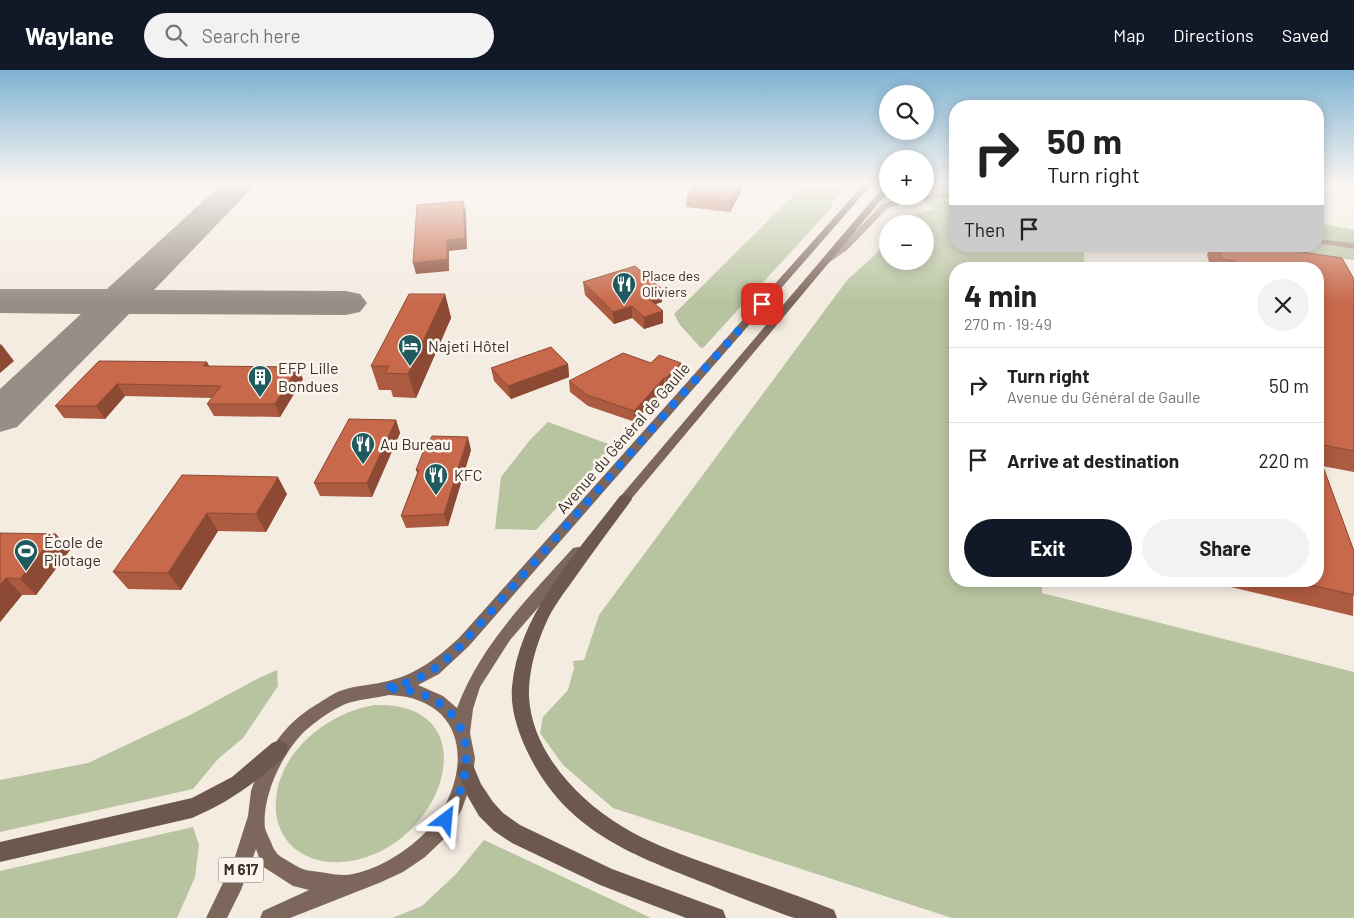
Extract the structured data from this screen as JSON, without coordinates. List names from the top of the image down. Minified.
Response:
{"streets":{"main road":["Avenue du Général de Gaulle","M 617"]},"crossings":[["Avenue du Général de Gaulle","M 617"]],"places":{"restaurant":["Place des Oliviers","Au Bureau","KFC"],"hotel":["Najeti Hôtel"],"building":["EFP Lille Bondues"],"sports":["École de Pilotage"]},"page":{"header":"Waylane","search":"Search here","nav":["Map","Directions","Saved"],"map_buttons":["+","−"],"turn":["50 m","Turn right"],"then":"Then","heading":["4 min","270 m · 19:49"],"list":[{"name":"Turn right","note":"Avenue du Général de Gaulle","value":"50 m"},{"name":"Arrive at destination","value":"220 m"}],"buttons":["Exit","Share"]}}
